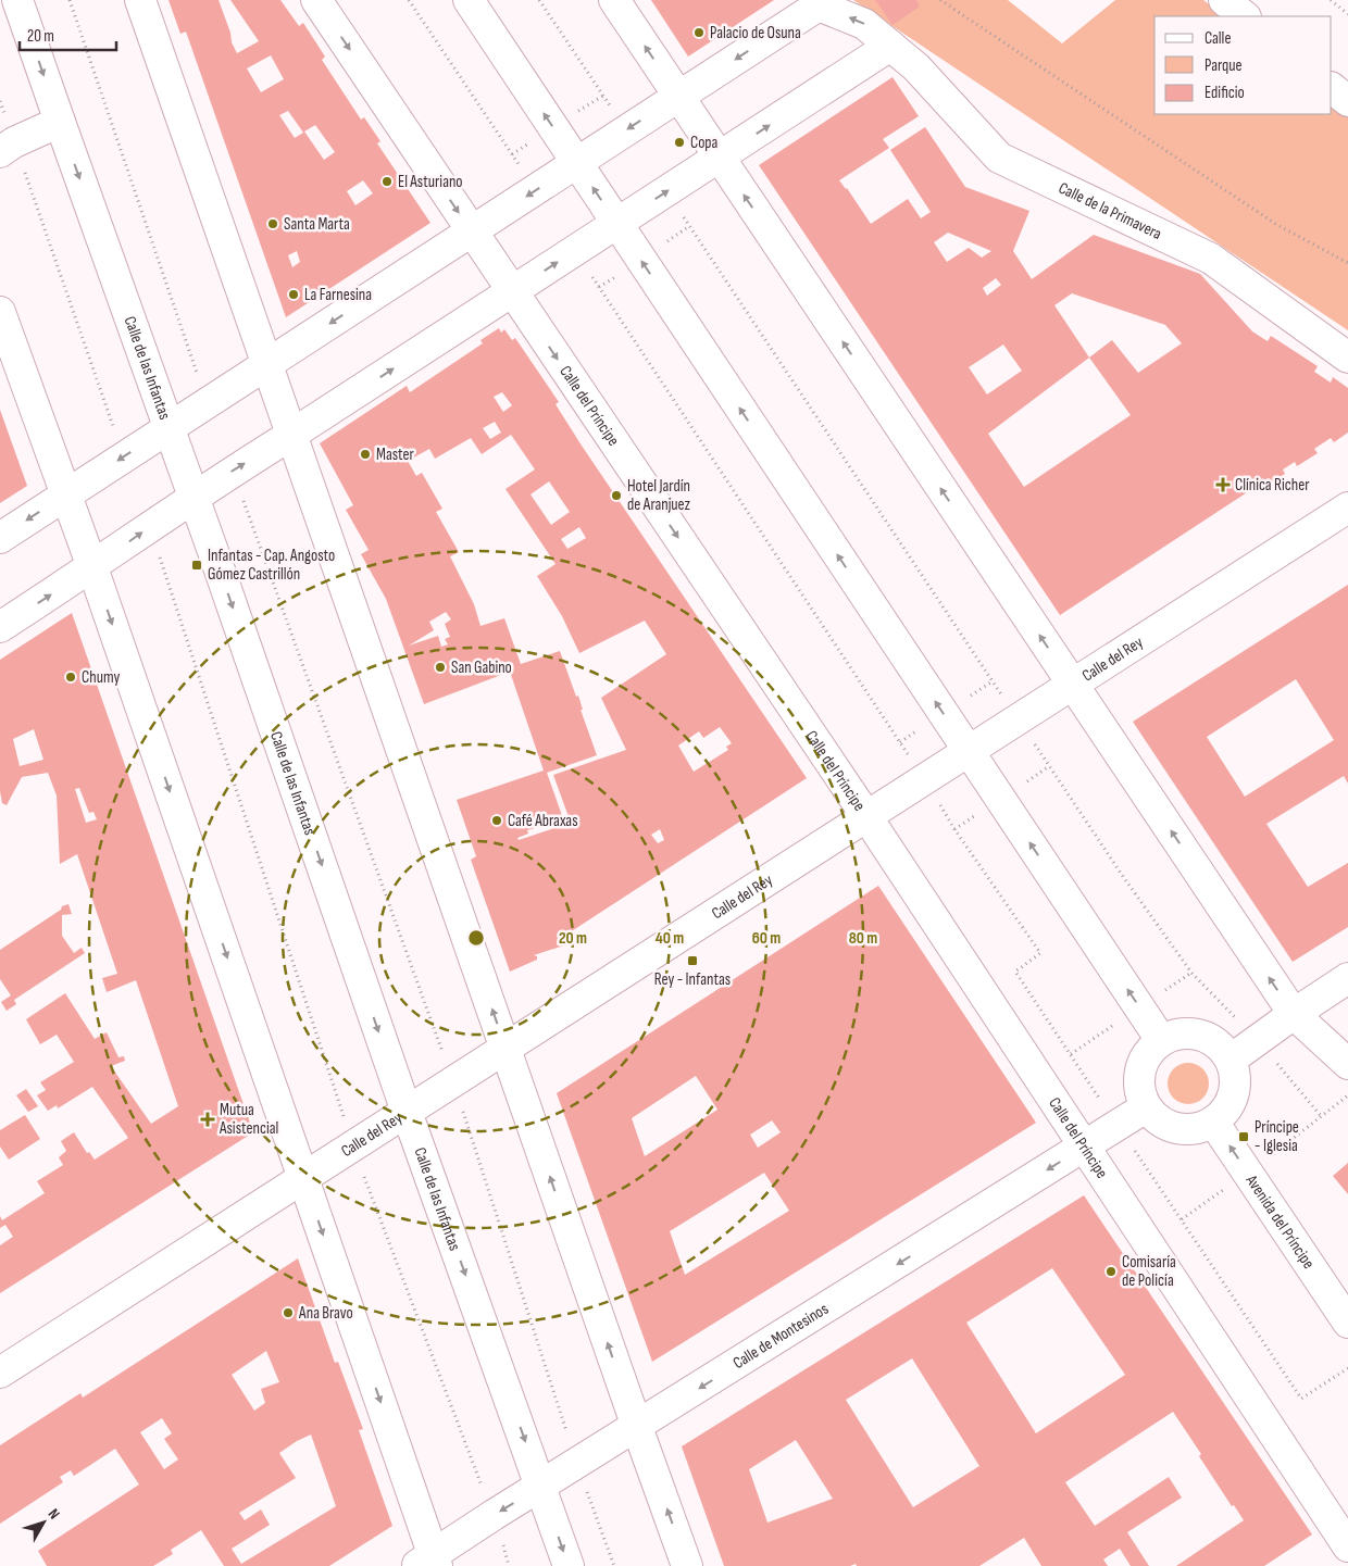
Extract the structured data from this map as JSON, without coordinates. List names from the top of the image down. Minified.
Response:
{"streets":{"street":["Calle de la Primavera","Calle de las Infantas","Calle del Príncipe","Calle del Rey","Avenida del Príncipe","Calle de Montesinos"]},"crossings":[["Calle de las Infantas","Calle del Rey"],["Calle de las Infantas","Calle de Montesinos"],["Calle del Príncipe","Calle del Rey"],["Calle del Príncipe","Calle de Montesinos"],["Avenida del Príncipe","Calle de Montesinos"]],"one_way":["Avenida del Príncipe","Calle de Montesinos"],"places":{"other":["Palacio de Osuna","Copa","El Asturiano","Santa Marta","La Farnesina","Master","Hotel Jardín de Aranjuez","San Gabino","Chumy","Café Abraxas","Comisaría de Policía","Ana Bravo"],"health":["Clínica Richer","Mutua Asistencial"],"transit":["Infantas - Cap. Angosto Gómez Castrillón","Rey - Infantas","Príncipe - Iglesia"]},"legend":["Calle","Parque","Edificio"],"scale_bar":"20 m","north":"top right","rings":["20 m","40 m","60 m","80 m"]}
